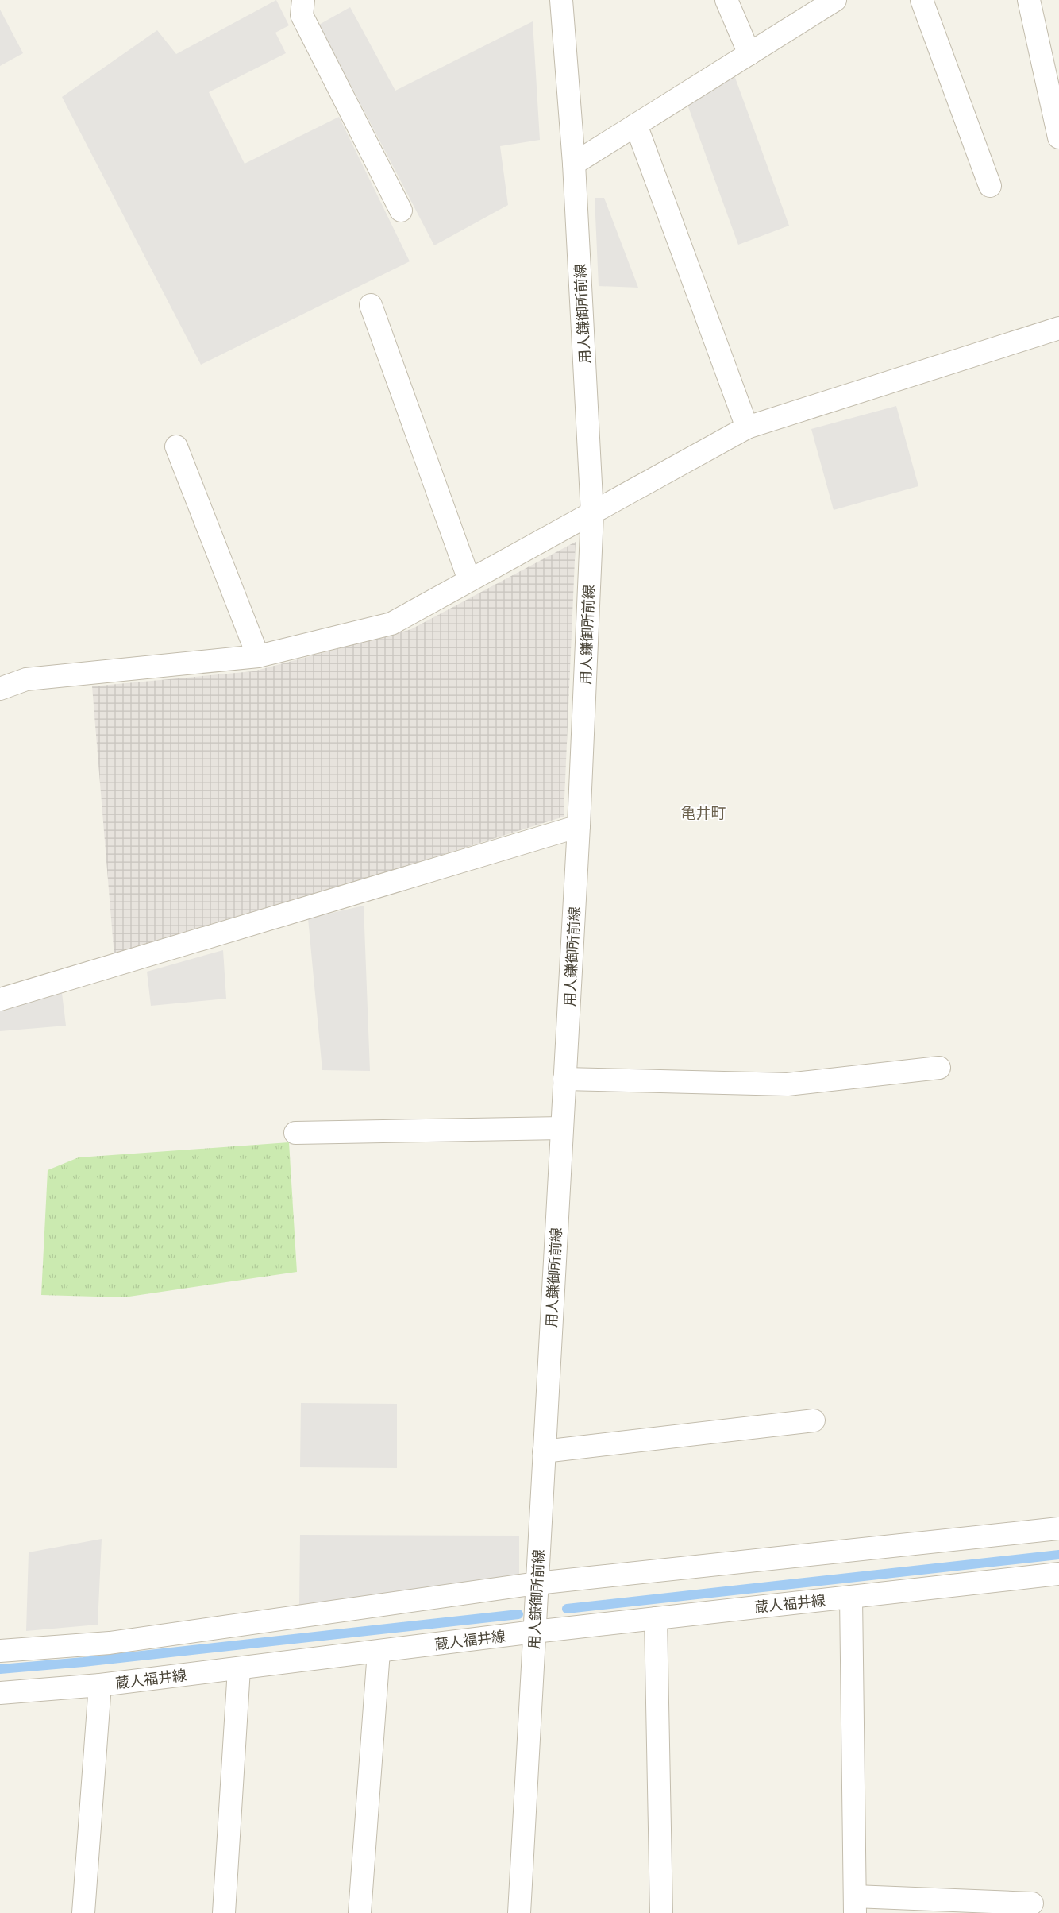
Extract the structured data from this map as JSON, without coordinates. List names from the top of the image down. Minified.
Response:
{"streets":{"street":["用人鎌御所前線","蔵人福井線"]},"crossings":[["用人鎌御所前線","蔵人福井線"]],"districts":["亀井町"]}
